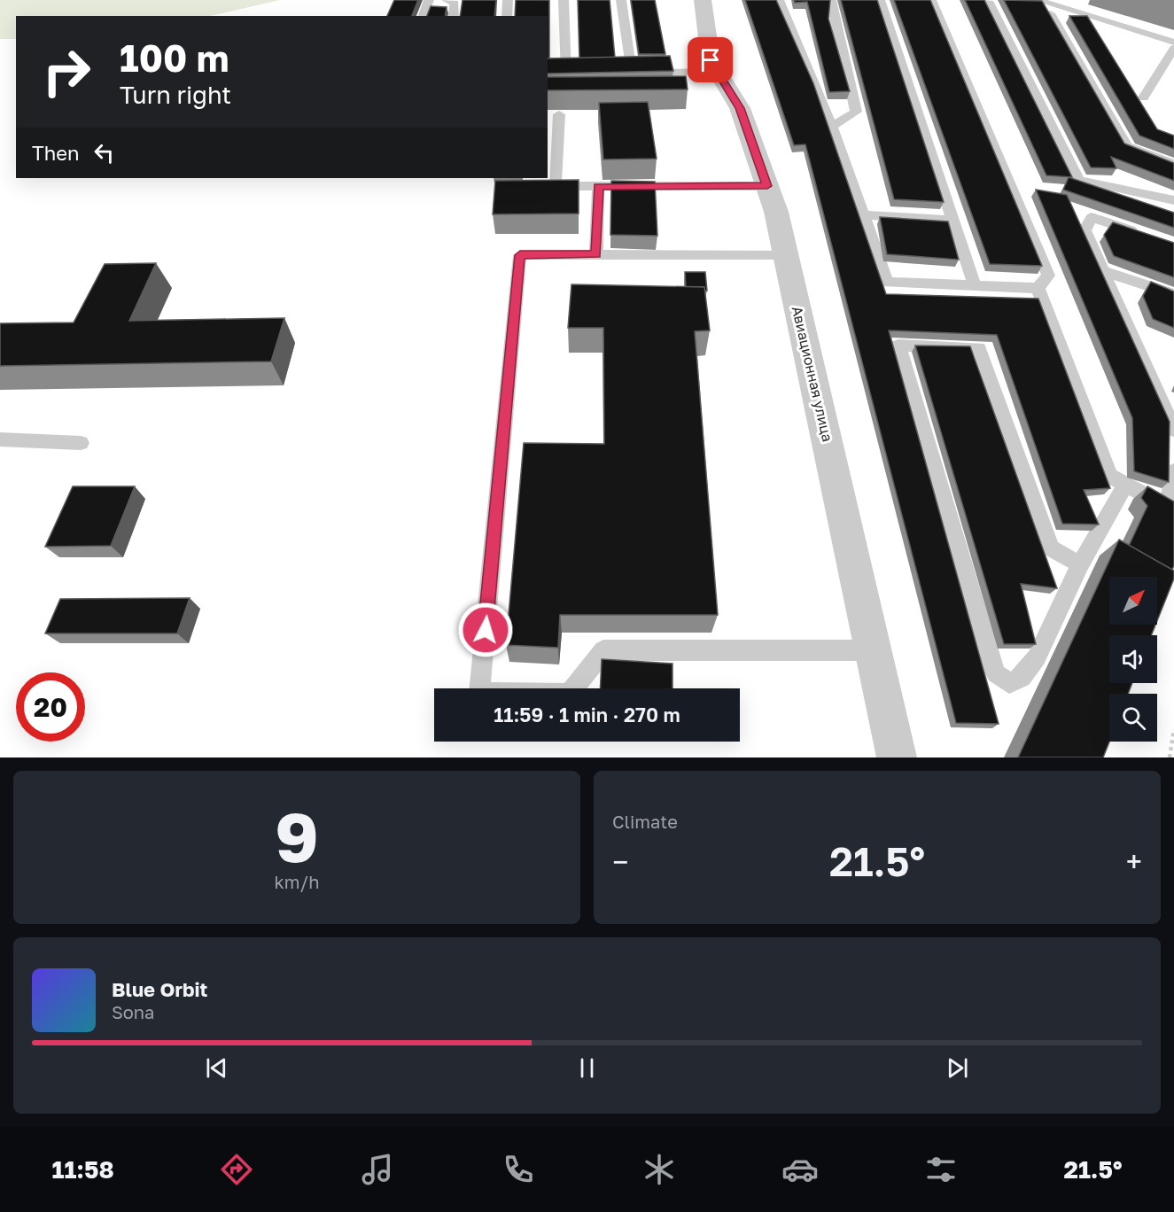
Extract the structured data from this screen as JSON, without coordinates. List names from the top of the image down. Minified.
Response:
{"streets":{"street":["Авиационная улица"]},"north":"top right","page":{"turn":["100 m","Turn right"],"then":"Then","limit":"20","trip":"11:59 · 1 min · 270 m","tile":[["9","km/h"],"Climate"],"heat":["−","21.5°","+"],"song":["Blue Orbit","Sona"],"tabs":["11:58","21.5°"]}}
